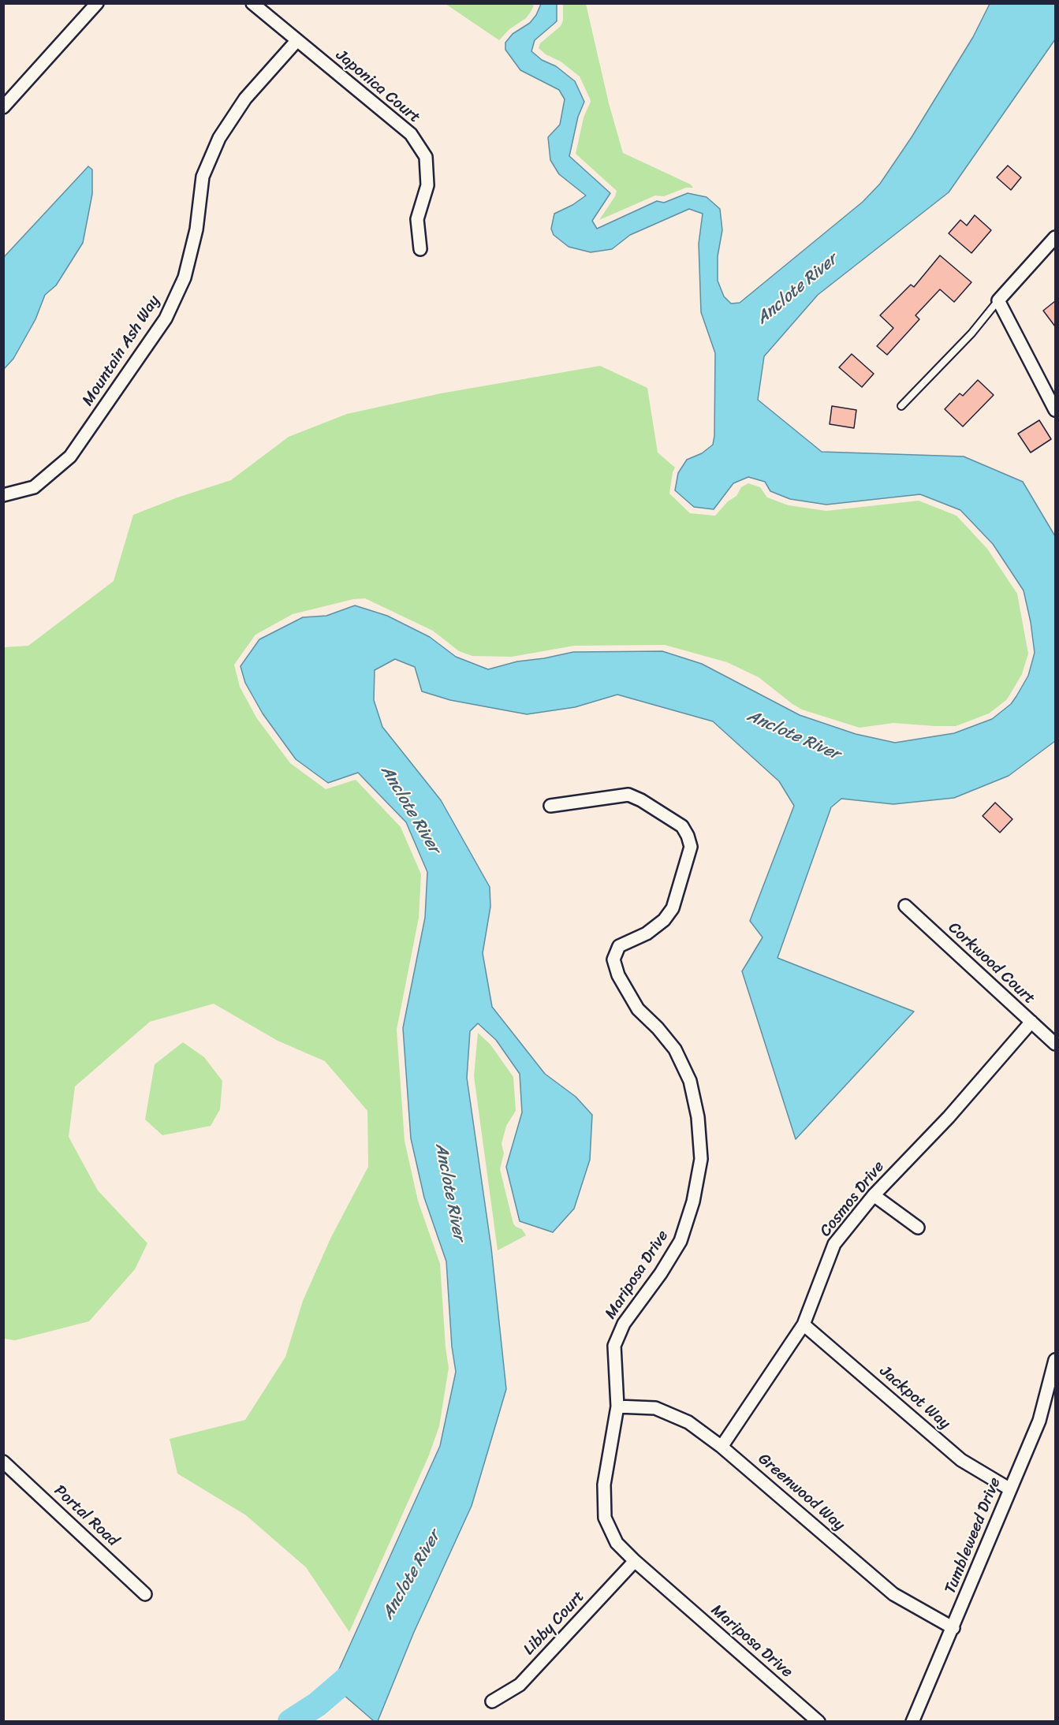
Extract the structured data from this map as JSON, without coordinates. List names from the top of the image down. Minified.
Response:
{"streets":{"street":["Japonica Court","Mountain Ash Way","Corkwood Court","Cosmos Drive","Mariposa Drive","Jackpot Way","Greenwood Way","Portal Road","Tumbleweed Drive","Libby Court"]},"crossings":[["Japonica Court","Mountain Ash Way"],["Corkwood Court","Cosmos Drive"],["Cosmos Drive","Jackpot Way"],["Cosmos Drive","Greenwood Way"],["Mariposa Drive","Greenwood Way"],["Mariposa Drive","Libby Court"],["Jackpot Way","Tumbleweed Drive"],["Greenwood Way","Tumbleweed Drive"]],"water":["Anclote River"]}
